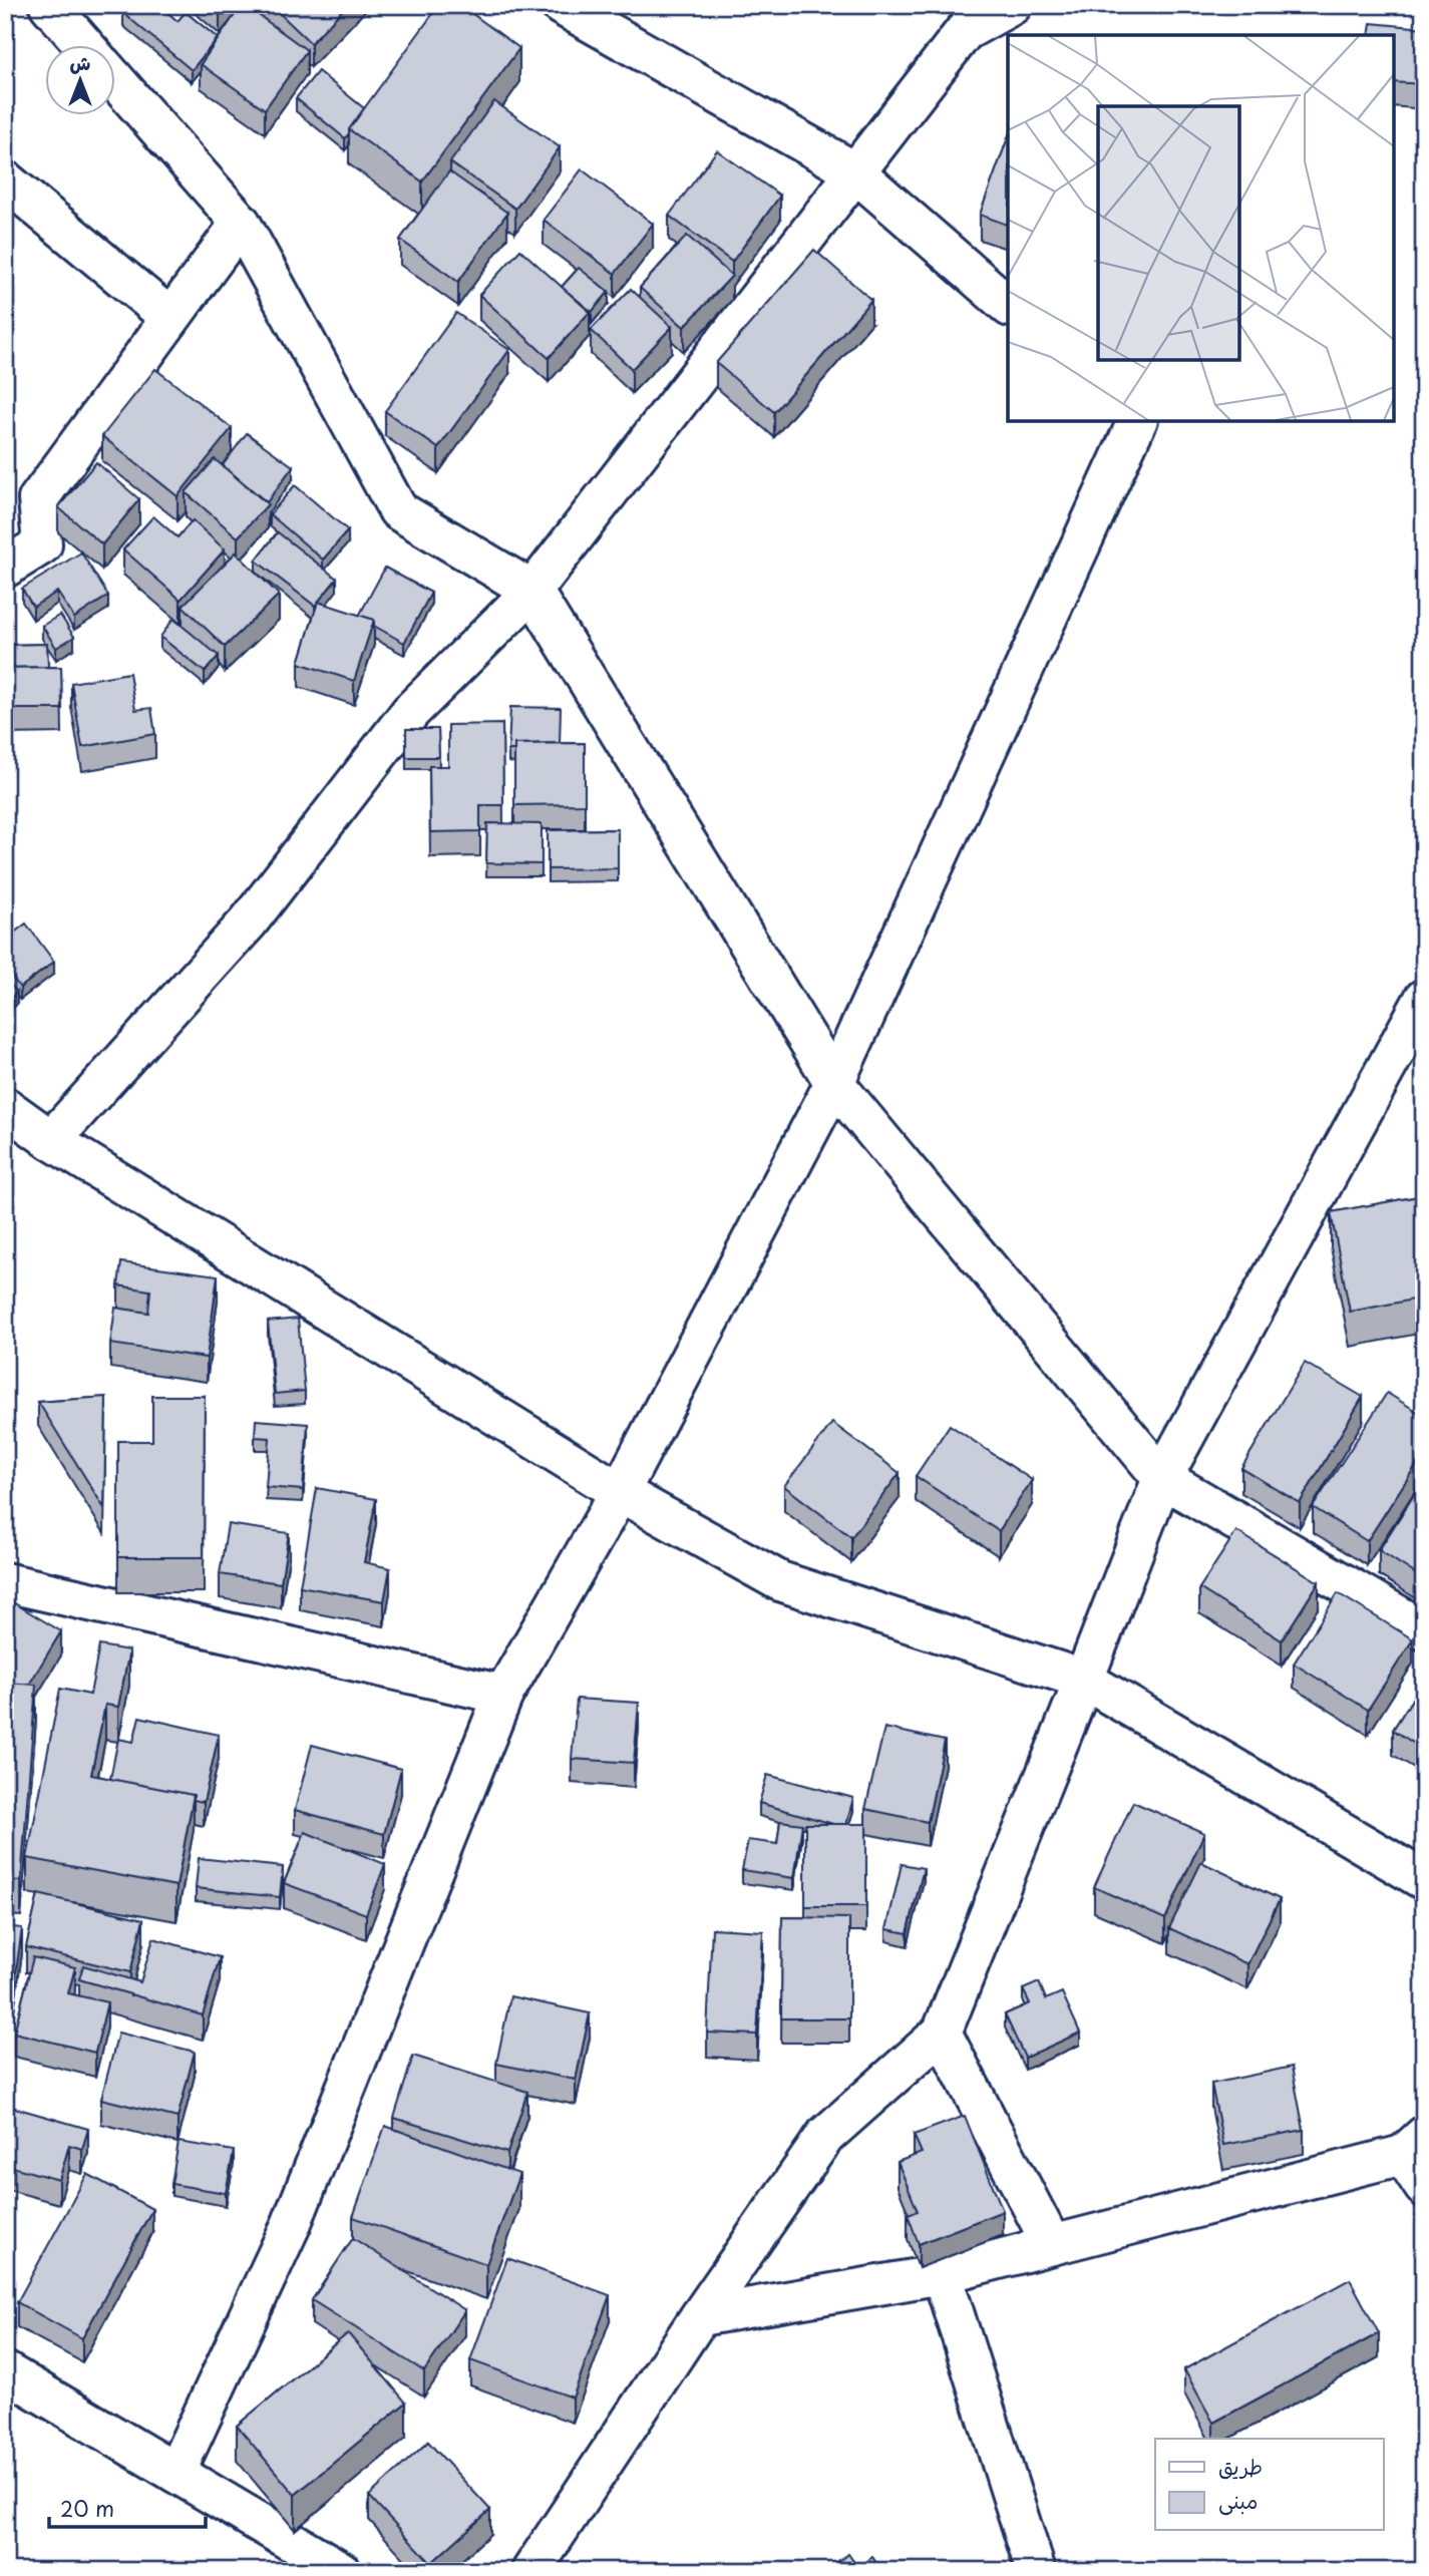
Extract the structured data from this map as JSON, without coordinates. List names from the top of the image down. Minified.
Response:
{"legend":["طريق","مبنى"],"scale_bar":"20 m","north":"top"}
